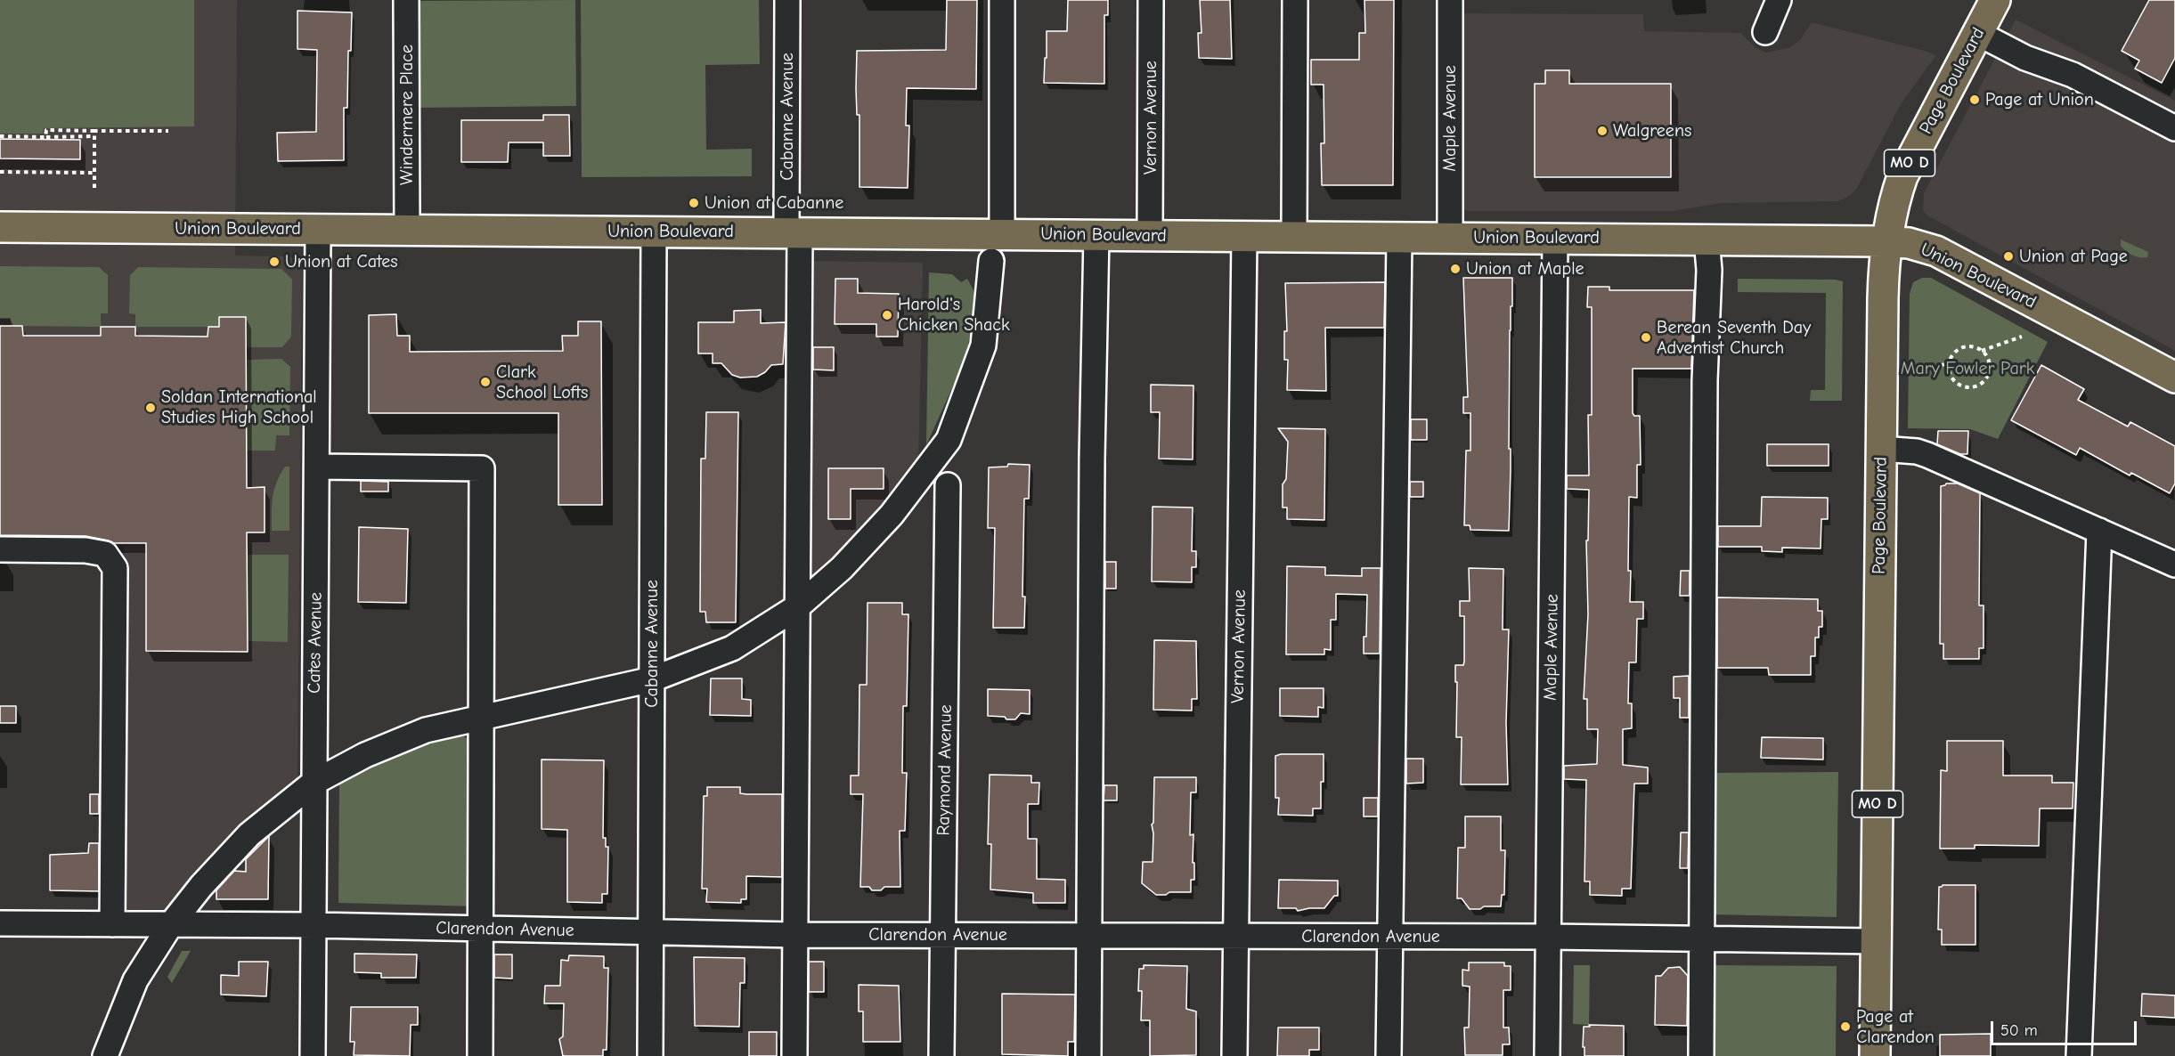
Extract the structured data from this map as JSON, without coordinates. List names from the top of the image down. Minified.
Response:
{"streets":{"main road":["Page Boulevard","MO D","Union Boulevard"],"street":["Windermere Place","Cabanne Avenue","Vernon Avenue","Maple Avenue","Cates Avenue","Raymond Avenue","Clarendon Avenue"]},"crossings":[["Page Boulevard","Union Boulevard"],["Page Boulevard","Clarendon Avenue"],["Windermere Place","Union Boulevard"],["Cabanne Avenue","Union Boulevard"],["Cabanne Avenue","Clarendon Avenue"],["Vernon Avenue","Union Boulevard"],["Vernon Avenue","Clarendon Avenue"],["Maple Avenue","Union Boulevard"],["Maple Avenue","Clarendon Avenue"],["Union Boulevard","Cates Avenue"],["Cates Avenue","Clarendon Avenue"],["Raymond Avenue","Clarendon Avenue"]],"parks":["Mary Fowler Park"],"places":["Page at Union","Walgreens","Union at Cabanne","Union at Page","Union at Cates","Union at Maple","Harold's Chicken Shack","Berean Seventh Day Adventist Church","Clark School Lofts","Soldan International Studies High School","Page at Clarendon"],"scale_bar":"50 m"}
